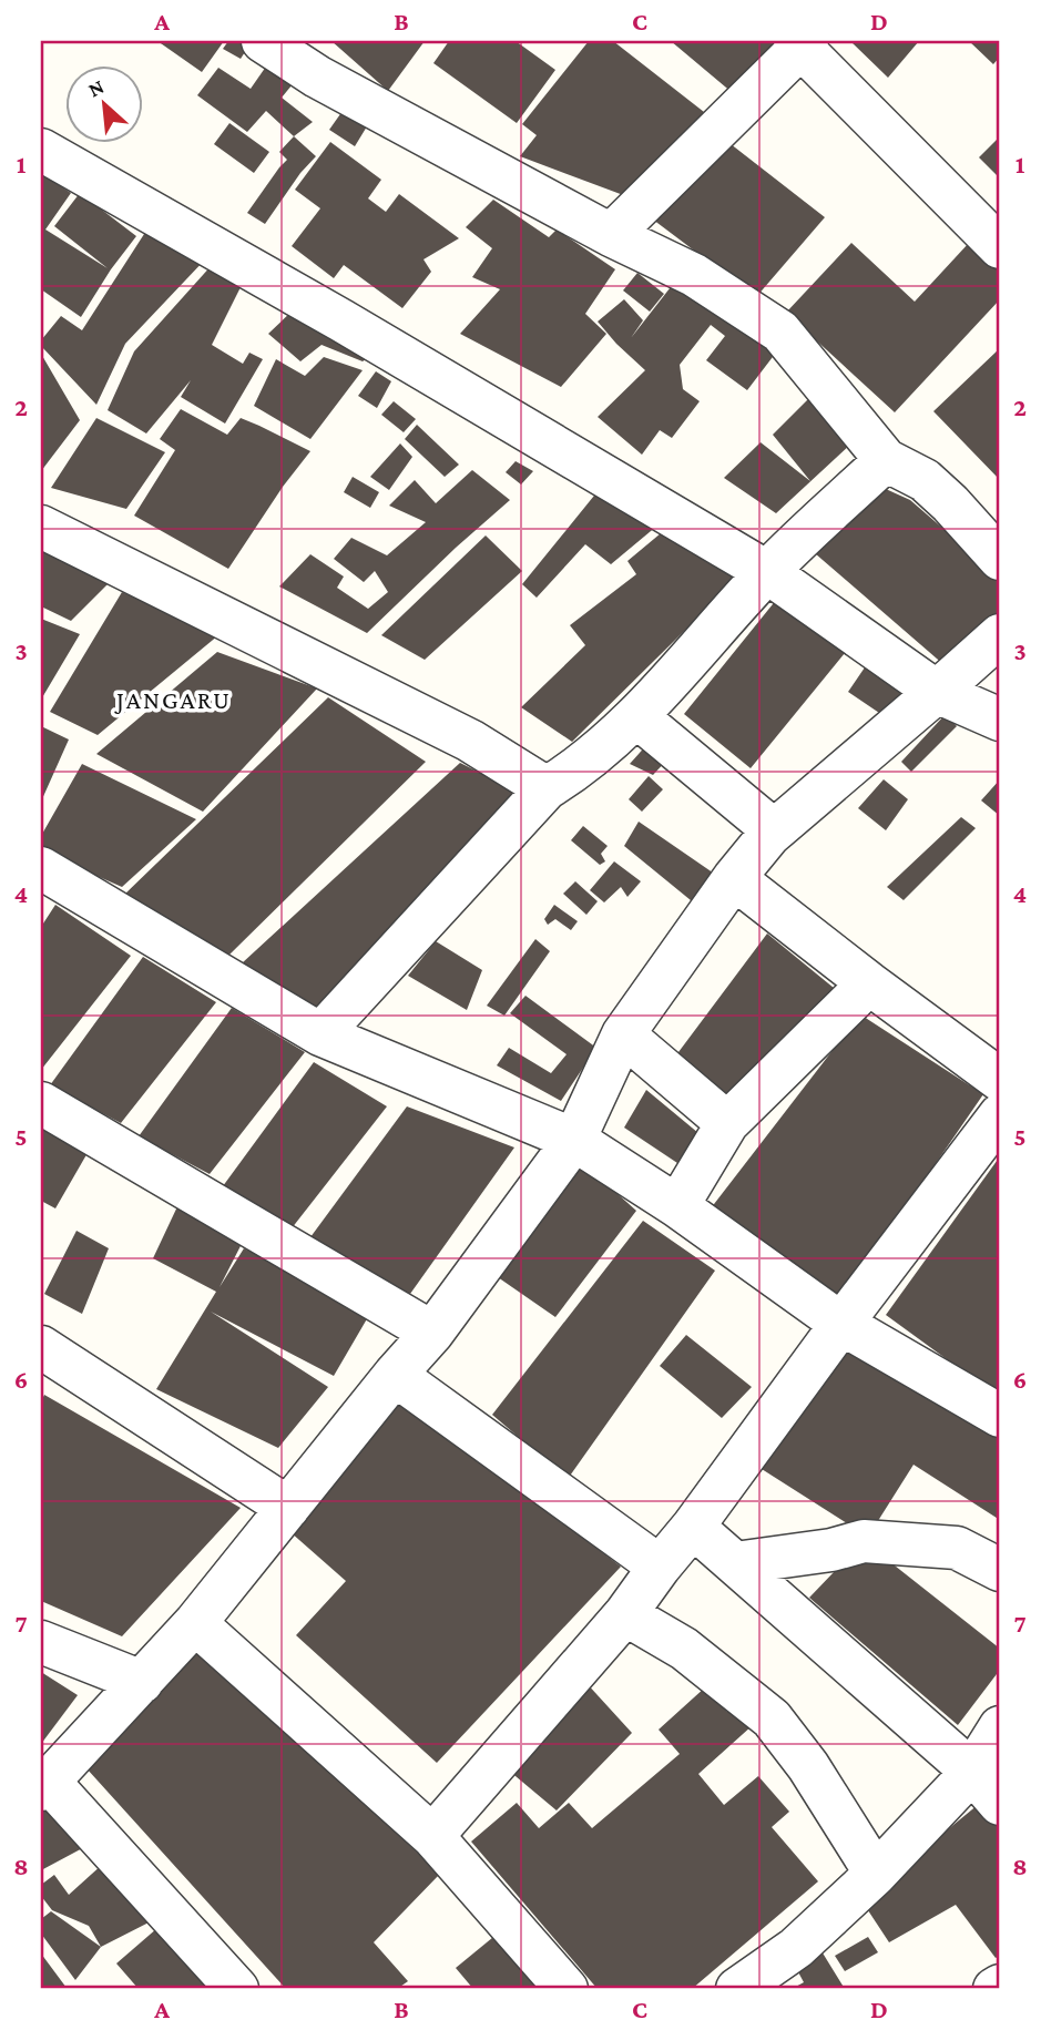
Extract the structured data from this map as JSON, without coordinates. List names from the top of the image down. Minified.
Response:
{"districts":["JANGARU"],"north":"top left","grid":{"columns":["A","B","C","D"],"rows":["1","2","3","4","5","6","7","8"]}}
